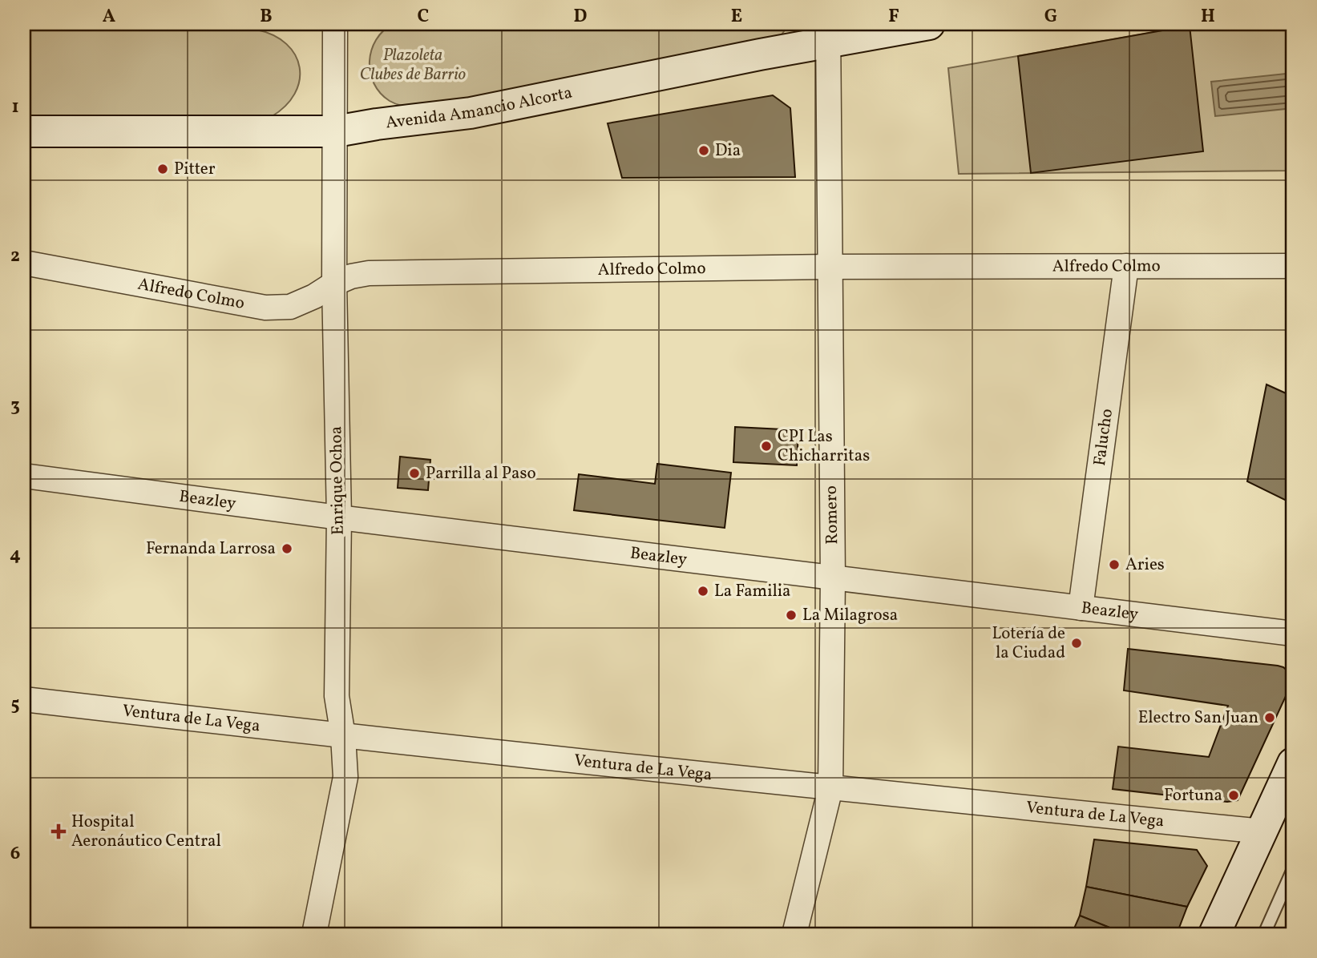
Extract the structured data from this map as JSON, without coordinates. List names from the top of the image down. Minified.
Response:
{"streets":{"main road":["Avenida Amancio Alcorta"],"street":["Alfredo Colmo","Falucho","Enrique Ochoa","Beazley","Romero","Ventura de La Vega"]},"crossings":[["Avenida Amancio Alcorta","Enrique Ochoa"],["Avenida Amancio Alcorta","Romero"],["Alfredo Colmo","Falucho"],["Alfredo Colmo","Enrique Ochoa"],["Alfredo Colmo","Romero"],["Falucho","Beazley"],["Enrique Ochoa","Beazley"],["Enrique Ochoa","Ventura de La Vega"],["Beazley","Romero"],["Romero","Ventura de La Vega"]],"parks":["Plazoleta Clubes de Barrio"],"places":{"other":["Dia","Pitter","CPI Las Chicharritas","Parrilla al Paso","Fernanda Larrosa","Aries","La Familia","La Milagrosa","Lotería de la Ciudad","Electro San Juan","Fortuna"],"health":["Hospital Aeronáutico Central"]},"grid":{"columns":["A","B","C","D","E","F","G","H"],"rows":["1","2","3","4","5","6"]}}
